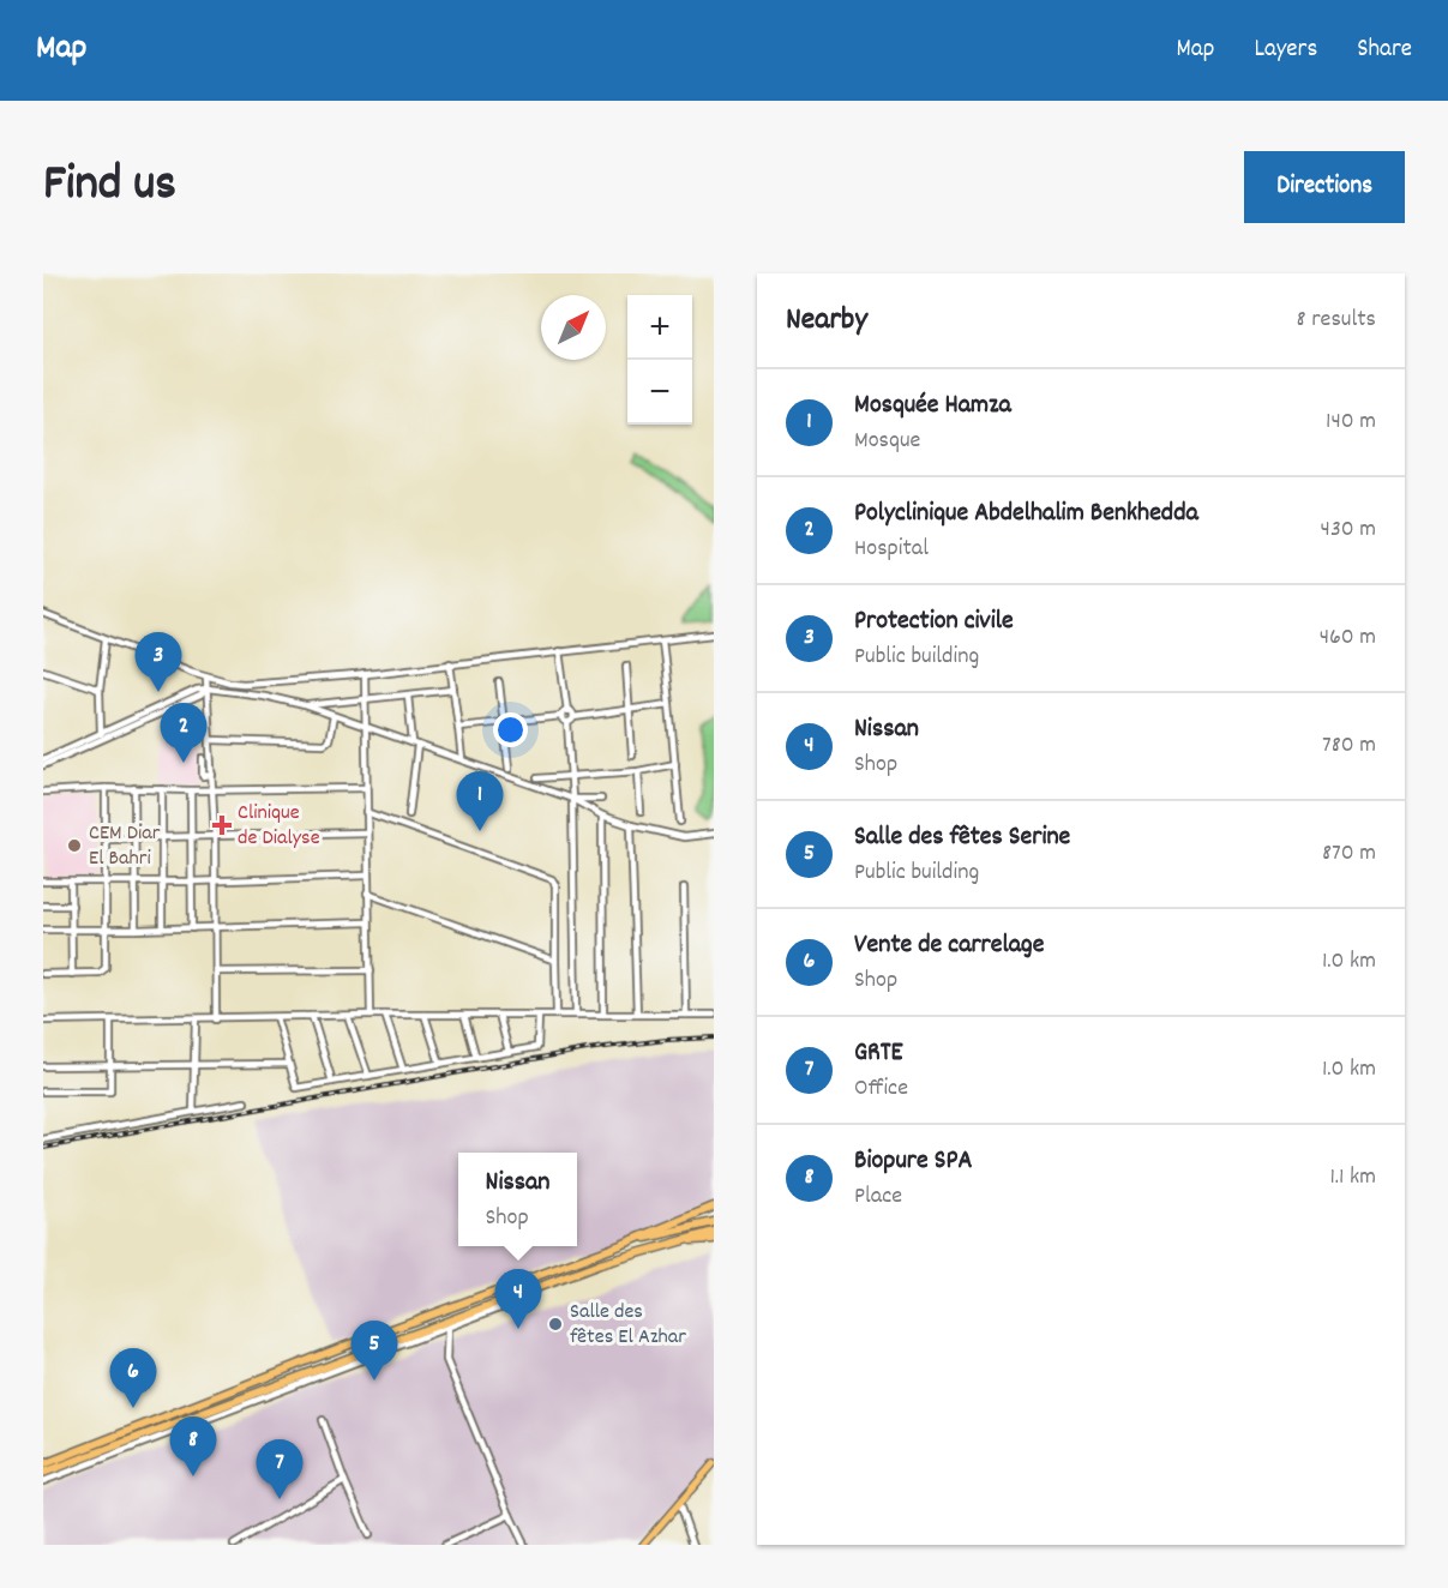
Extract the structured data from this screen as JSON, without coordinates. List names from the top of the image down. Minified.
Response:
{"places":{"health":["Clinique de Dialyse"],"other":["CEM Diar El Bahri","Salle des fêtes El Azhar"]},"north":"top right","page":{"header":"Map","nav":["Map","Layers","Share"],"title":"Find us","buttons":"Directions","heading":["Nearby","8 results"],"map_buttons":["+","−"],"list":[{"mark":"1","name":"Mosquée Hamza","note":"Mosque","value":"140 m"},{"mark":"2","name":"Polyclinique Abdelhalim Benkhedda","note":"Hospital","value":"430 m"},{"mark":"3","name":"Protection civile","note":"Public building","value":"460 m"},{"mark":"4","name":"Nissan","note":"Shop","value":"780 m"},{"mark":"5","name":"Salle des fêtes Serine","note":"Public building","value":"870 m"},{"mark":"6","name":"Vente de carrelage","note":"Shop","value":"1.0 km"},{"mark":"7","name":"GRTE","note":"Office","value":"1.0 km"},{"mark":"8","name":"Biopure SPA","note":"Place","value":"1.1 km"}],"pins":["3","2","1","4","5","6","8","7"],"popup":["Nissan","Shop"]}}
